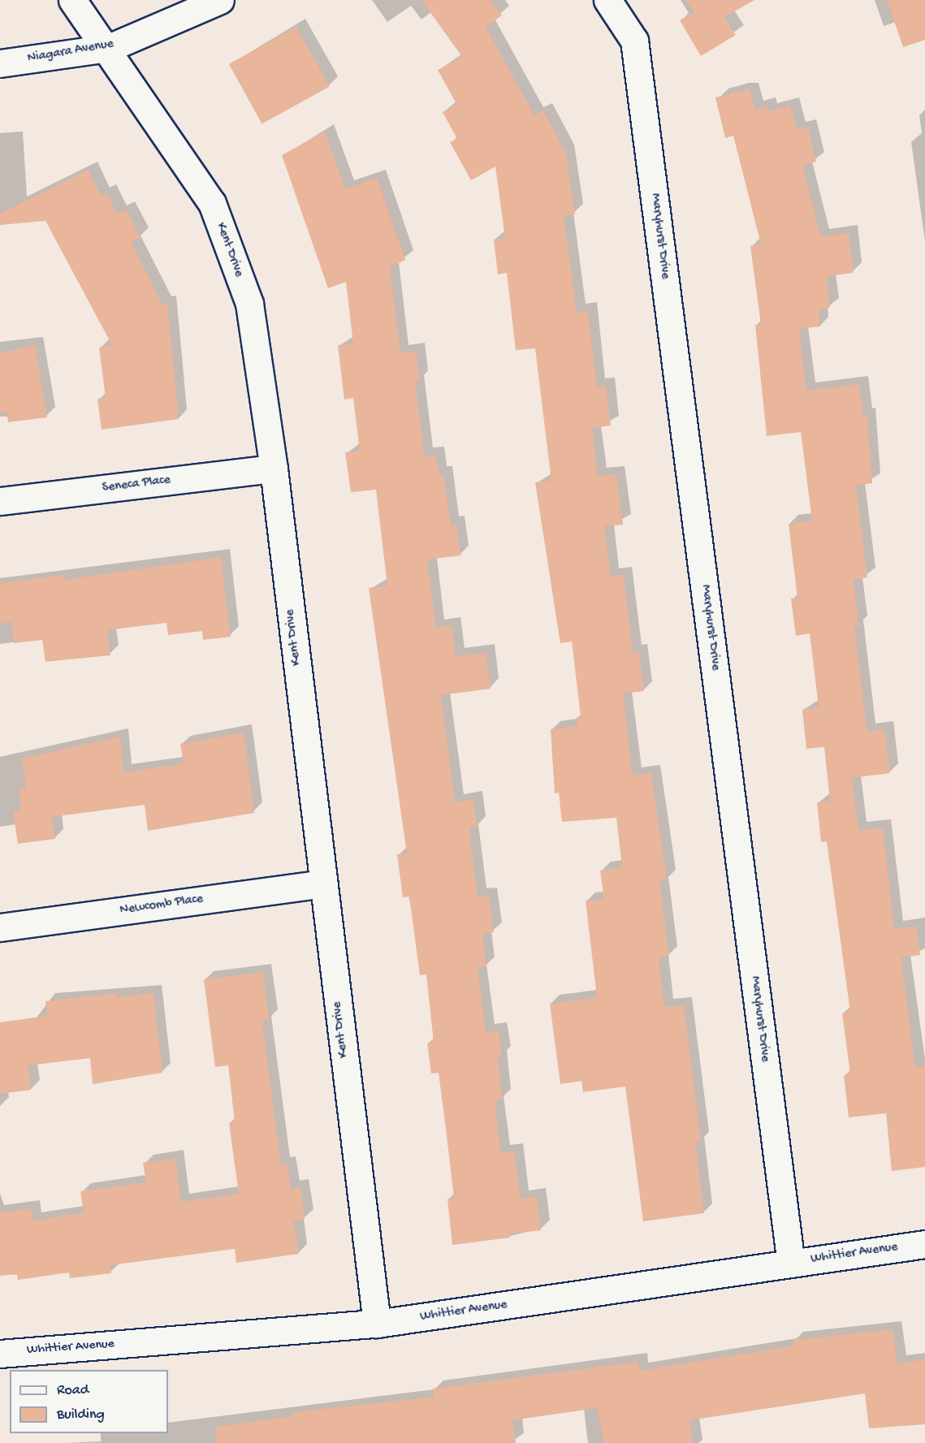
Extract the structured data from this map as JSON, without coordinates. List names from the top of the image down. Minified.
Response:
{"streets":{"street":["Niagara Avenue","Maryhurst Drive","Kent Drive","Seneca Place","Newcomb Place","Whittier Avenue"]},"crossings":[["Niagara Avenue","Kent Drive"],["Maryhurst Drive","Whittier Avenue"],["Kent Drive","Seneca Place"],["Kent Drive","Newcomb Place"],["Kent Drive","Whittier Avenue"]],"legend":["Road","Building"]}
